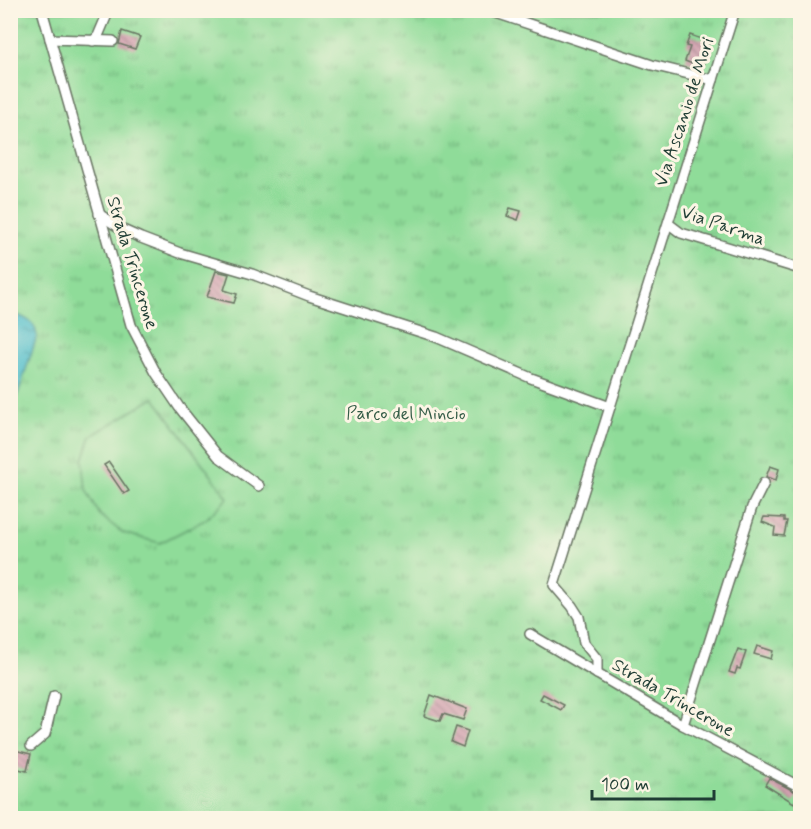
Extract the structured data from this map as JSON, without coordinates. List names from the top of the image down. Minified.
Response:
{"streets":{"street":["Via Ascanio de Mori","Via Parma","Strada Trincerone"]},"crossings":[["Via Ascanio de Mori","Via Parma"],["Via Ascanio de Mori","Strada Trincerone"]],"parks":["Parco del Mincio"],"scale_bar":"100 m"}
